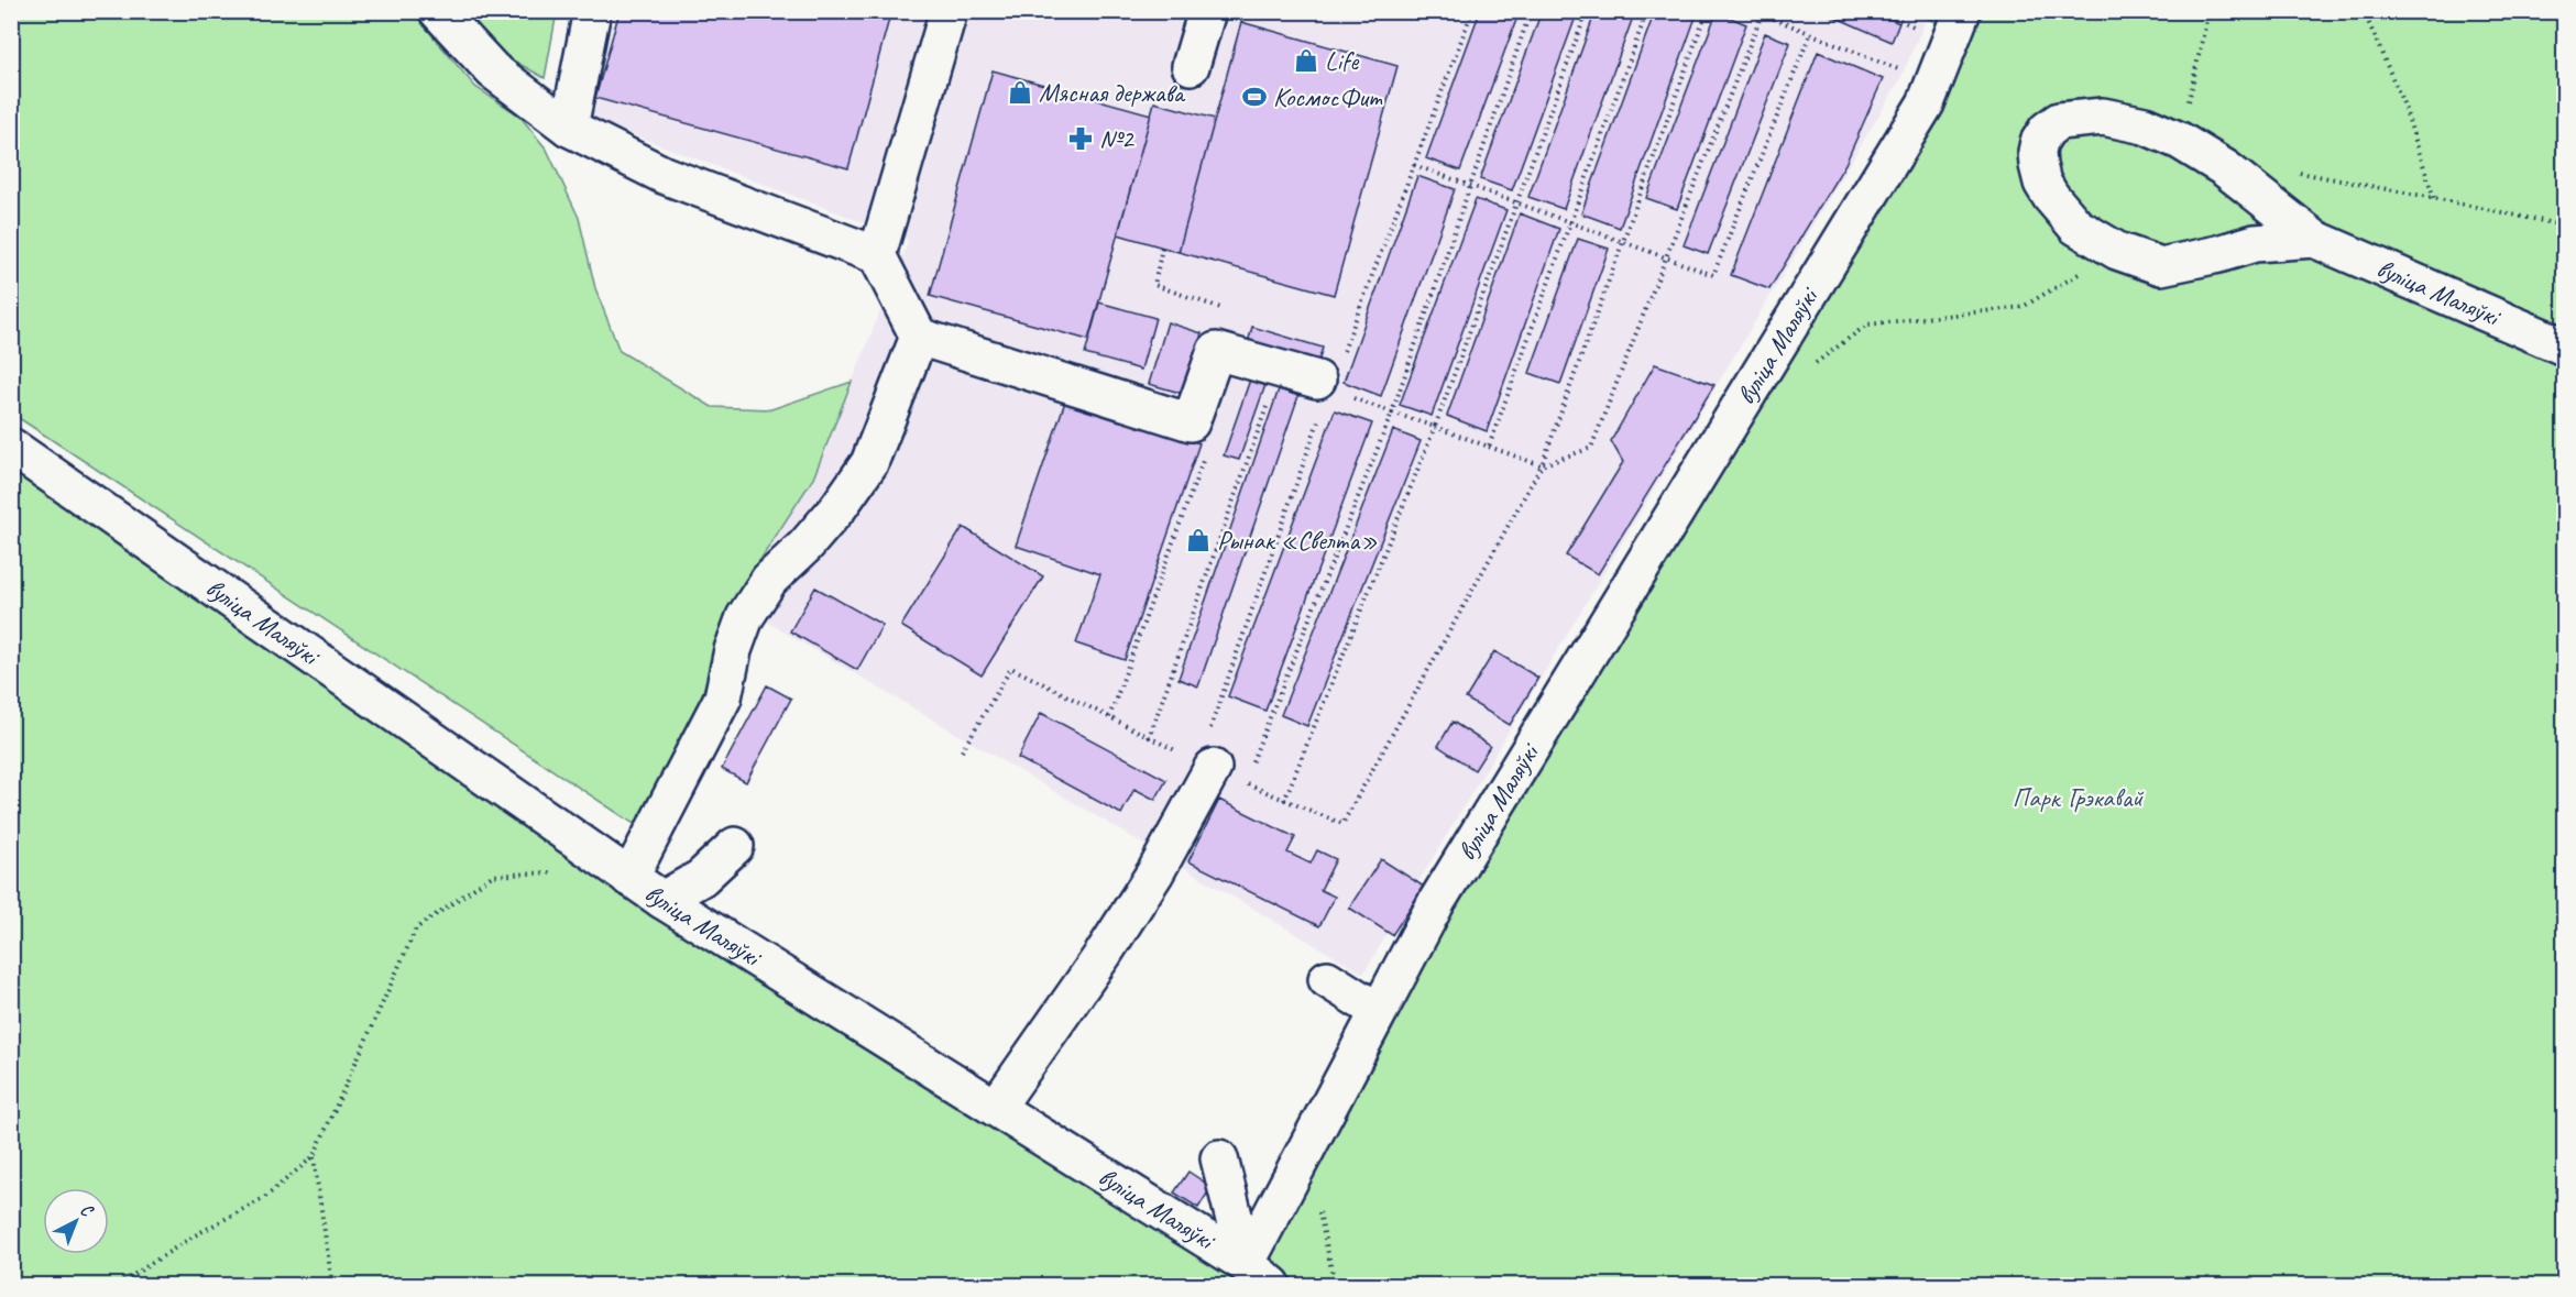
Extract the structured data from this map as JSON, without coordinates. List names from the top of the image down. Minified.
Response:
{"streets":{"street":["вуліца Маляўкі"]},"parks":["Парк Грэкавай"],"places":{"shop":["Life","Мясная держава","Рынак «Свелта»"],"sports":["КосмосФит"],"pharmacy":["№2"]},"north":"top right"}
